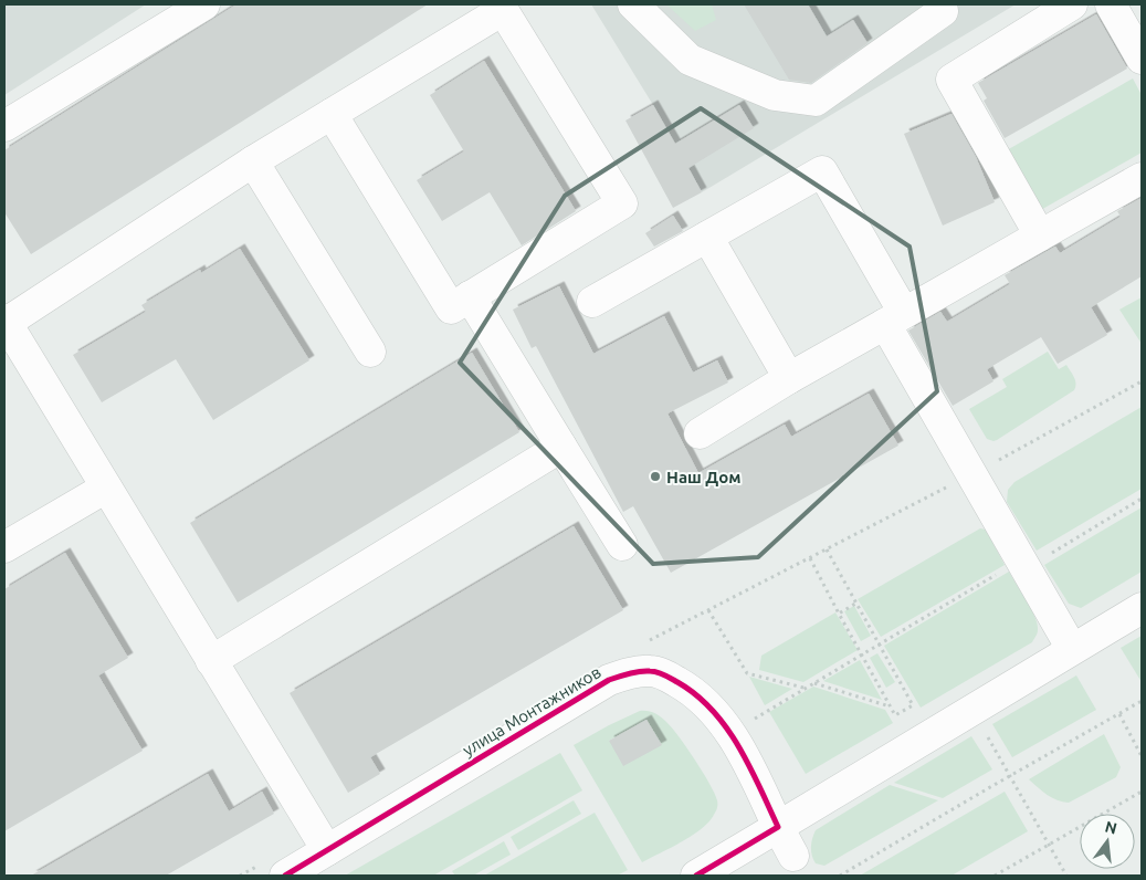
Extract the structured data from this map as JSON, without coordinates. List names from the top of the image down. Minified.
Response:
{"streets":{"street":["улица Монтажников"]},"places":["Наш Дом"],"north":"top"}
